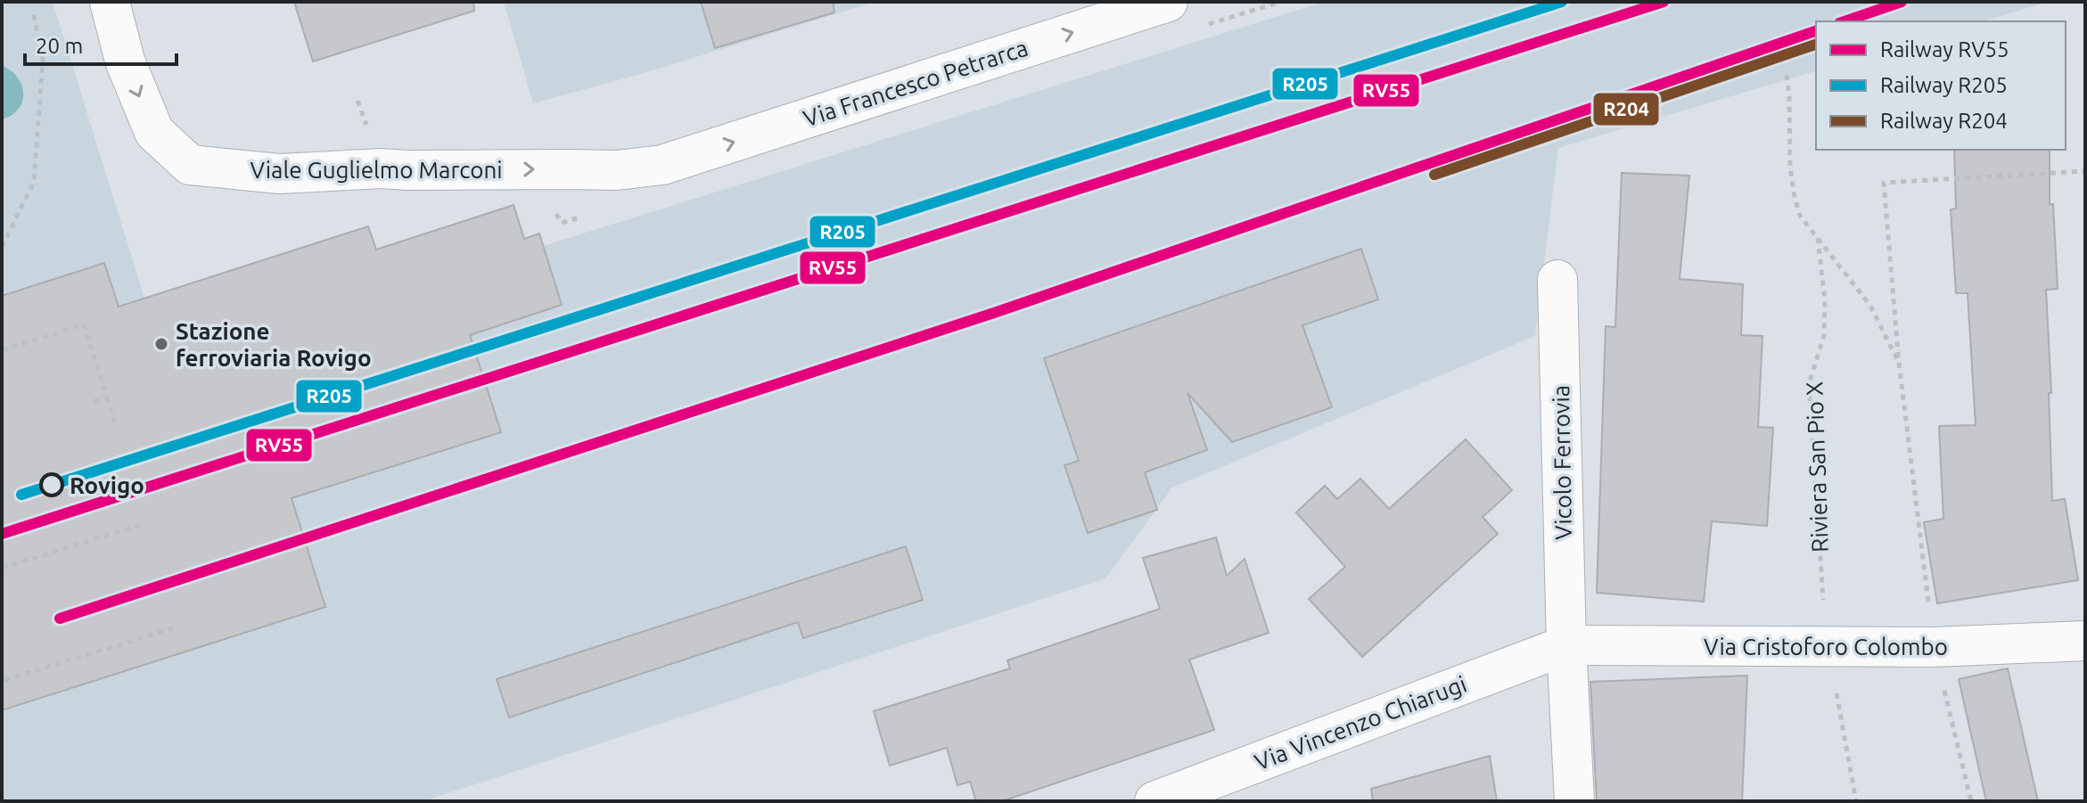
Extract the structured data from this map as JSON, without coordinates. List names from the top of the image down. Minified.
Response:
{"streets":{"street":["Via Francesco Petrarca","Viale Guglielmo Marconi","Vicolo Ferrovia","Via Cristoforo Colombo","Via Vincenzo Chiarugi"],"path":["Riviera San Pio X"]},"crossings":[["Via Francesco Petrarca","Viale Guglielmo Marconi"],["Vicolo Ferrovia","Via Cristoforo Colombo"],["Vicolo Ferrovia","Via Vincenzo Chiarugi"],["Via Cristoforo Colombo","Via Vincenzo Chiarugi"]],"one_way":["Via Francesco Petrarca","Viale Guglielmo Marconi"],"places":["Stazione ferroviaria Rovigo","Rovigo"],"lines":["rail line RV55","rail line R205","rail line R204"],"legend":["Railway RV55","Railway R205","Railway R204"],"scale_bar":"20 m"}
